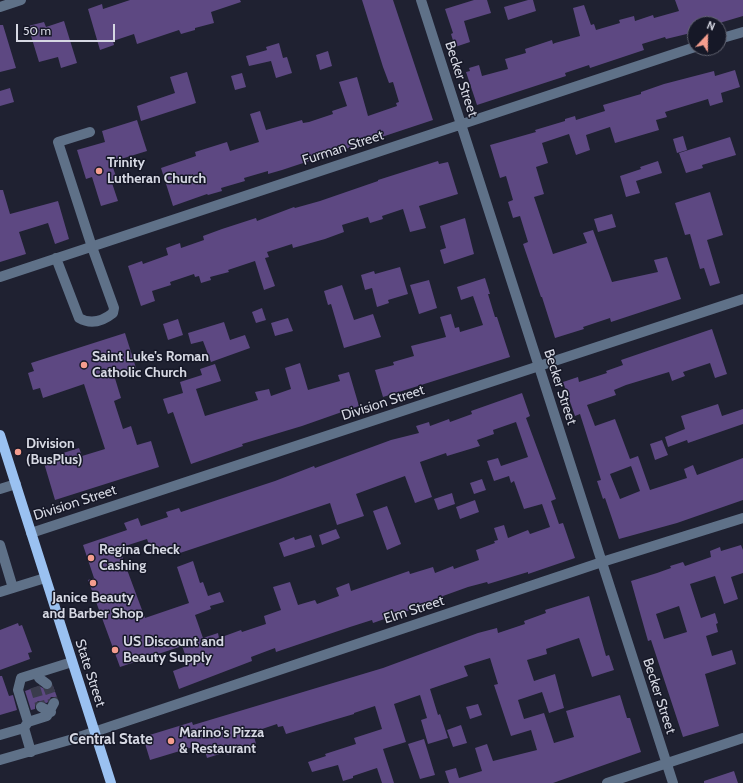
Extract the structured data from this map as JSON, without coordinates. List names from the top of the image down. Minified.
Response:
{"streets":{"main road":["State Street"],"street":["Becker Street","Furman Street","Division Street","Elm Street"]},"crossings":[["Becker Street","Furman Street"],["Becker Street","Division Street"],["Becker Street","Elm Street"],["Division Street","State Street"],["Elm Street","State Street"]],"districts":["Central State"],"places":["Trinity Lutheran Church","Saint Luke's Roman Catholic Church","Division (BusPlus)","Regina Check Cashing","Janice Beauty and Barber Shop","US Discount and Beauty Supply","Marino's Pizza & Restaurant"],"scale_bar":"50 m","north":"top"}
